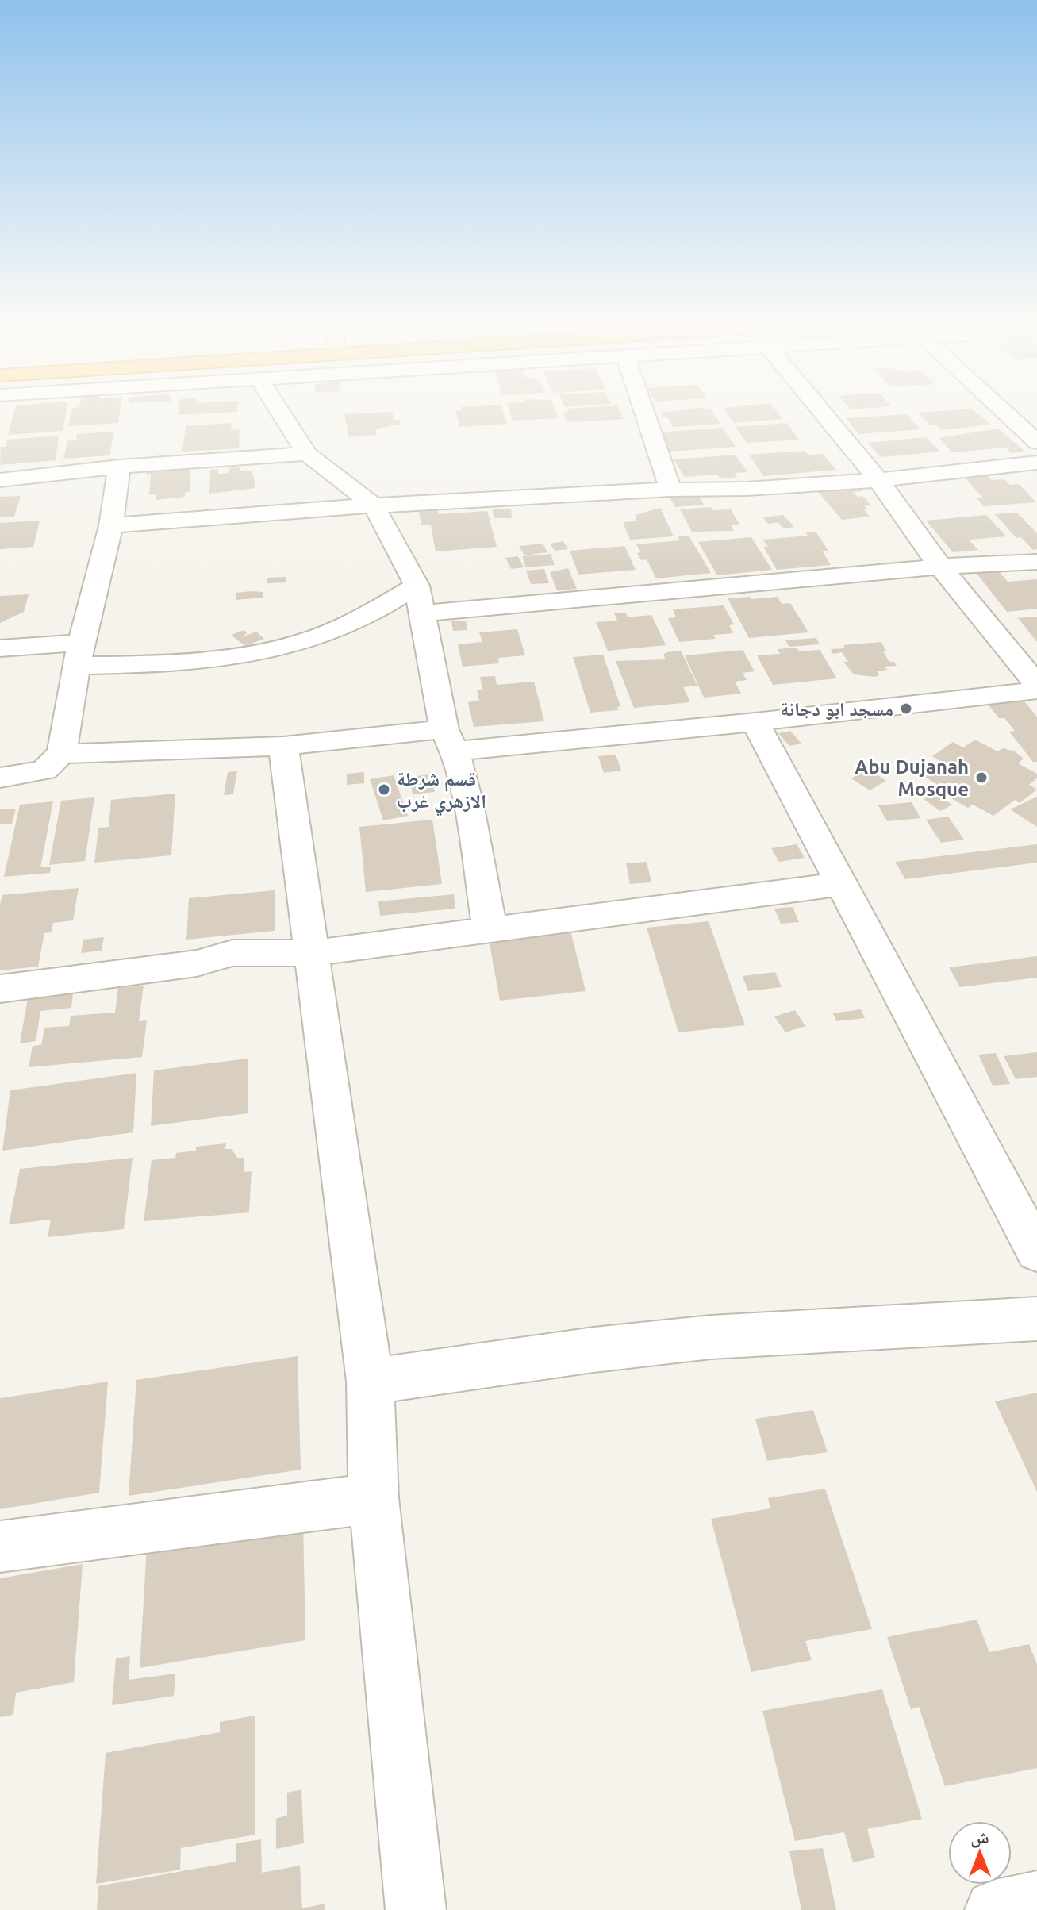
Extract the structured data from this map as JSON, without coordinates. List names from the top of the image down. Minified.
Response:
{"places":["مسجد ابو دجانة","Abu Dujanah Mosque","قسم شرطة الازهري غرب"],"north":"top"}
